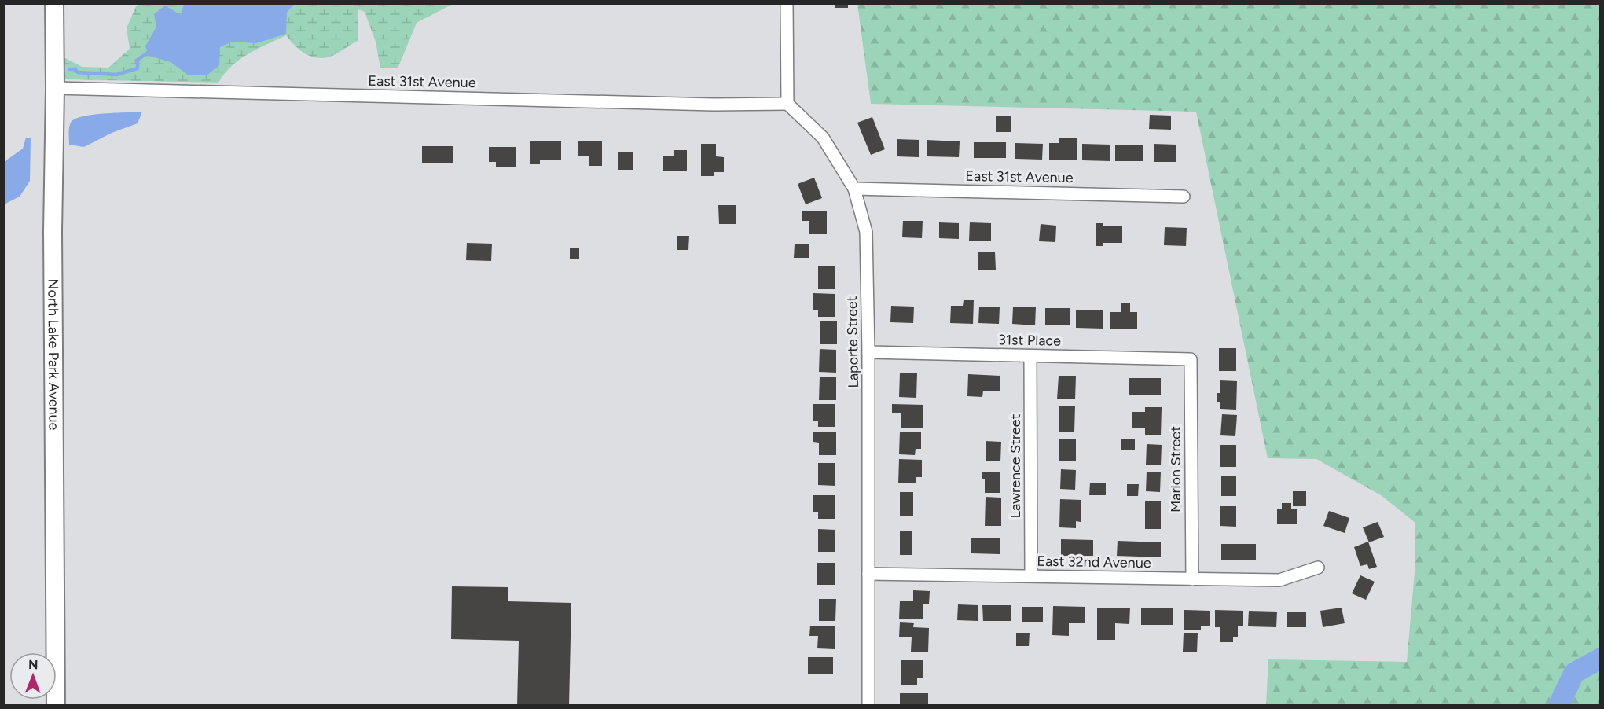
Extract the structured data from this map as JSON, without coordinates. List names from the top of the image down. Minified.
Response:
{"streets":{"street":["East 31st Avenue","31st Place","Laporte Street","North Lake Park Avenue","Lawrence Street","Marion Street","East 32nd Avenue"]},"crossings":[["East 31st Avenue","Laporte Street"],["East 31st Avenue","North Lake Park Avenue"],["31st Place","Laporte Street"],["31st Place","Lawrence Street"],["31st Place","Marion Street"],["Laporte Street","East 32nd Avenue"],["Lawrence Street","East 32nd Avenue"],["Marion Street","East 32nd Avenue"]],"north":"top"}
